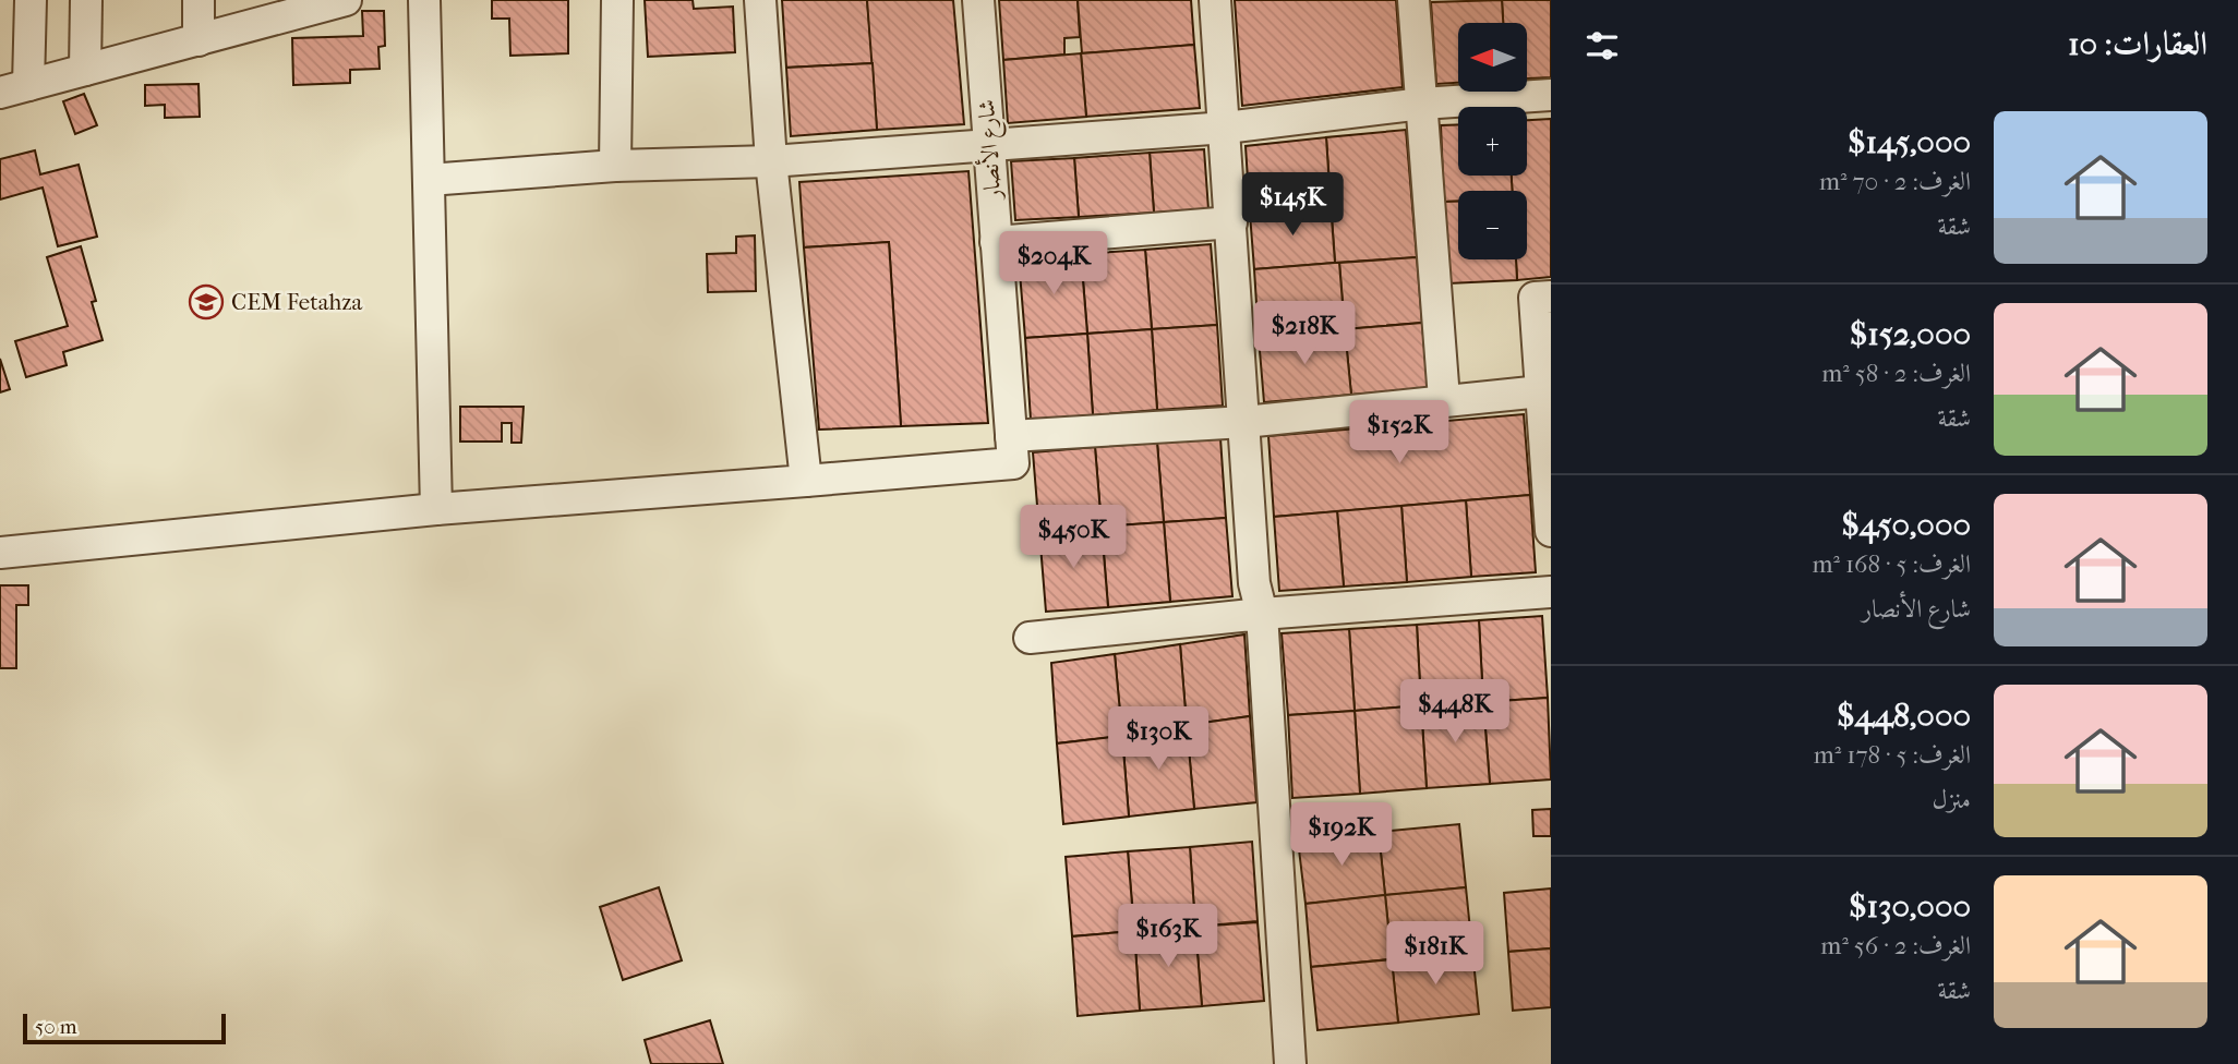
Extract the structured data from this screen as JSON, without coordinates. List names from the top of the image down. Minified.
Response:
{"streets":{"street":["شارع الأنصار"]},"places":{"school or university":["CEM Fetahza"]},"scale_bar":"50 m","north":"left","page":{"heading":"العقارات: 10","map_buttons":["+","−"],"list":[{"name":"$145,000","note":"الغرف: 2 · 70 m² · شقة"},{"name":"$152,000","note":"الغرف: 2 · 58 m² · شقة"},{"name":"$450,000","note":"الغرف: 5 · 168 m² · شارع الأنصار"},{"name":"$448,000","note":"الغرف: 5 · 178 m² · منزل"},{"name":"$130,000","note":"الغرف: 2 · 56 m² · شقة"}],"price":["$145K","$204K","$218K","$152K","$450K","$448K","$130K","$192K","$163K","$181K"],"scale":"50 m"}}
